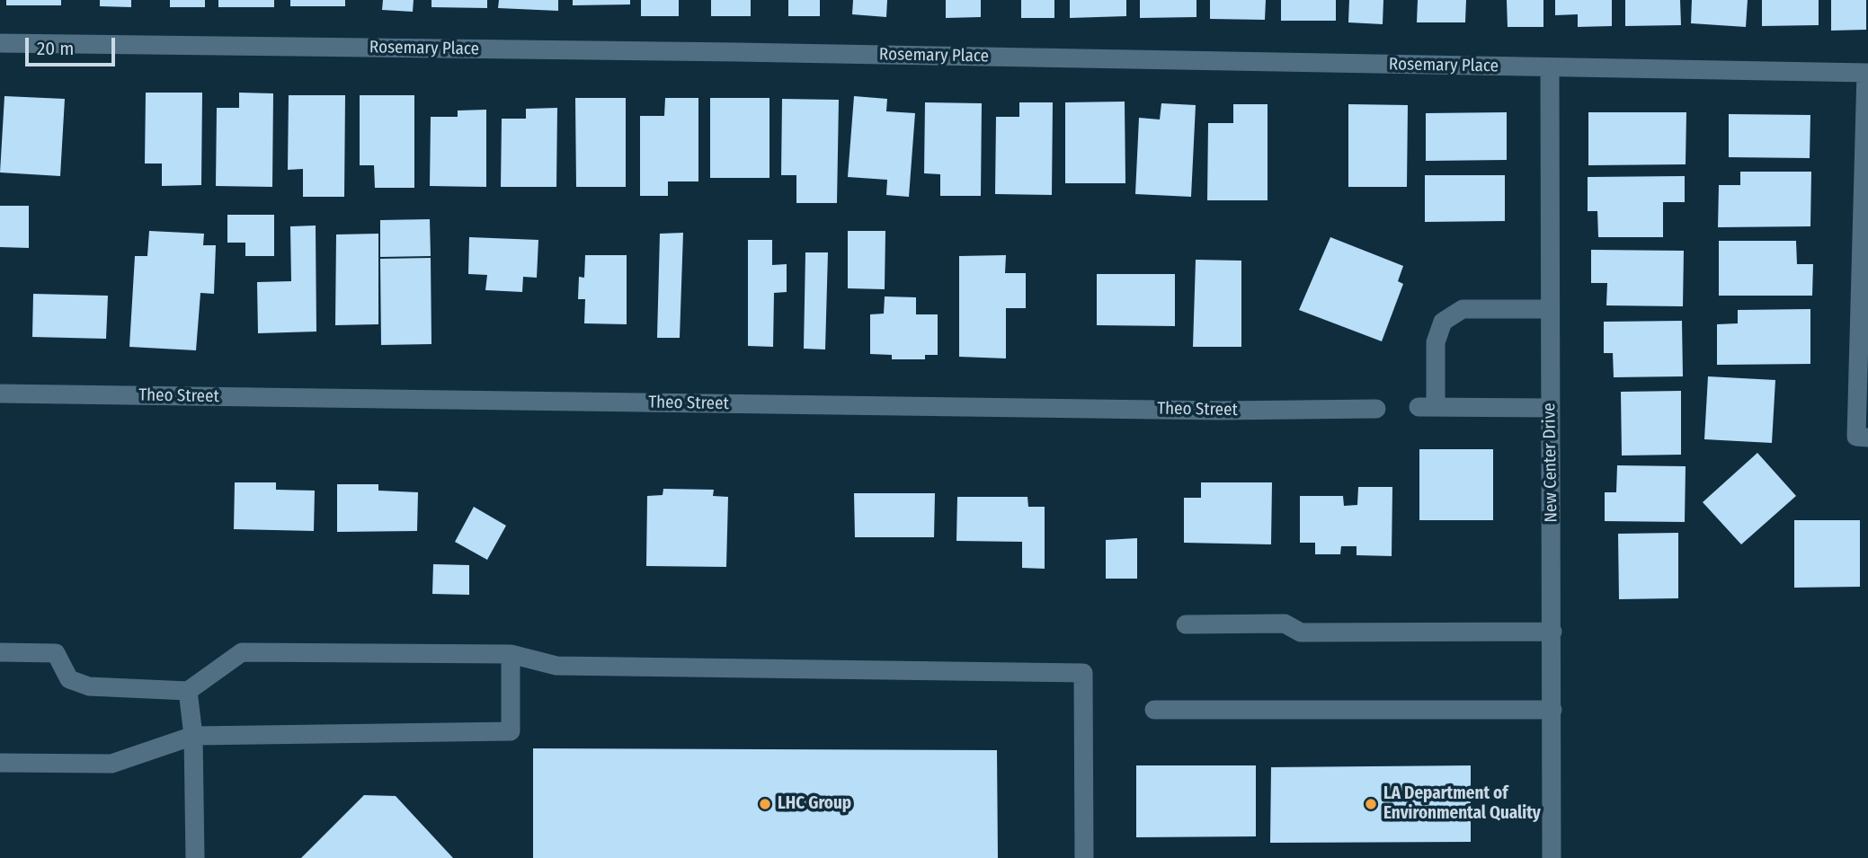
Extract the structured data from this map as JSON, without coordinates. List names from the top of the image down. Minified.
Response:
{"streets":{"street":["Rosemary Place","Theo Street","New Center Drive"]},"crossings":[["Rosemary Place","New Center Drive"]],"places":["LHC Group","LA Department of Environmental Quality"],"scale_bar":"20 m"}
